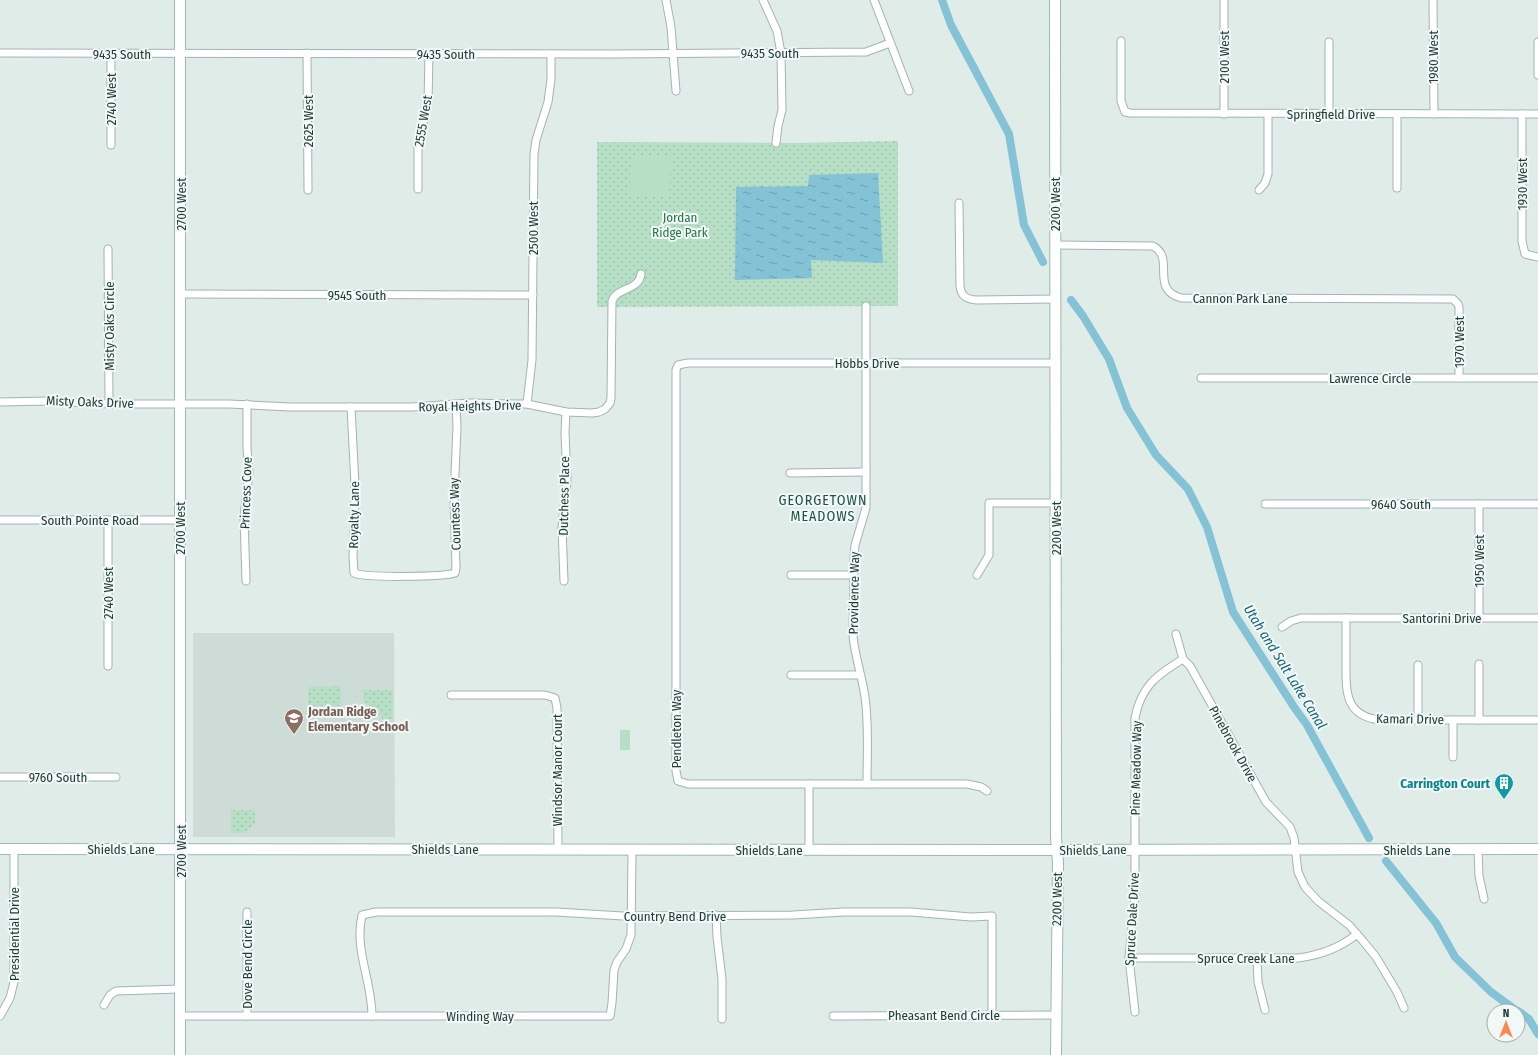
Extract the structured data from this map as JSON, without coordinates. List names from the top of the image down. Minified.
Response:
{"streets":{"main road":["2700 West","2200 West","Shields Lane"],"street":["9435 South","2100 West","1980 West","2740 West","Springfield Drive","2625 West","2555 West","1930 West","2500 West","9545 South","Cannon Park Lane","Misty Oaks Circle","1970 West","Hobbs Drive","Lawrence Circle","Misty Oaks Drive","Royal Heights Drive","Princess Cove","Dutchess Place","9640 South","Countess Way","Royalty Lane","South Pointe Road","1950 West","Providence Way","Santorini Drive","Kamari Drive","Pendleton Way","Pinebrook Drive","Pine Meadow Way","Windsor Manor Court","9760 South","Country Bend Drive","Spruce Dale Drive","Presidential Drive","Spruce Creek Lane","Dove Bend Circle","Pheasant Bend Circle","Winding Way"]},"crossings":[["9435 South","2740 West"],["9435 South","2625 West"],["9435 South","2555 West"],["9435 South","2700 West"],["9435 South","2500 West"],["2100 West","Springfield Drive"],["1980 West","Springfield Drive"],["2740 West","South Pointe Road"],["Springfield Drive","1930 West"],["2700 West","9545 South"],["2700 West","Misty Oaks Drive"],["2700 West","Royal Heights Drive"],["2700 West","South Pointe Road"],["2700 West","Shields Lane"],["2700 West","Winding Way"],["2200 West","Cannon Park Lane"],["2200 West","Hobbs Drive"],["2200 West","Shields Lane"],["2200 West","Pheasant Bend Circle"],["2500 West","9545 South"],["2500 West","Royal Heights Drive"],["Cannon Park Lane","1970 West"],["Misty Oaks Circle","Misty Oaks Drive"],["1970 West","Lawrence Circle"],["Hobbs Drive","Providence Way"],["Hobbs Drive","Pendleton Way"],["Misty Oaks Drive","Royal Heights Drive"],["Royal Heights Drive","Princess Cove"],["Royal Heights Drive","Dutchess Place"],["Royal Heights Drive","Countess Way"],["Royal Heights Drive","Royalty Lane"],["9640 South","1950 West"],["Countess Way","Royalty Lane"],["1950 West","Santorini Drive"],["Providence Way","Pendleton Way"],["Santorini Drive","Kamari Drive"],["Pinebrook Drive","Pine Meadow Way"],["Pinebrook Drive","Shields Lane"],["Pinebrook Drive","Spruce Creek Lane"],["Pine Meadow Way","Shields Lane"],["Pine Meadow Way","Spruce Dale Drive"],["Windsor Manor Court","Shields Lane"],["Shields Lane","Spruce Dale Drive"],["Shields Lane","Presidential Drive"],["Shields Lane","Winding Way"],["Country Bend Drive","Pheasant Bend Circle"],["Country Bend Drive","Winding Way"],["Spruce Dale Drive","Spruce Creek Lane"],["Dove Bend Circle","Winding Way"]],"districts":["GEORGETOWN MEADOWS"],"water":["Utah and Salt Lake Canal"],"parks":["Jordan Ridge Park"],"places":{"school or university":["Jordan Ridge Elementary School"],"building":["Carrington Court"]},"north":"top"}
